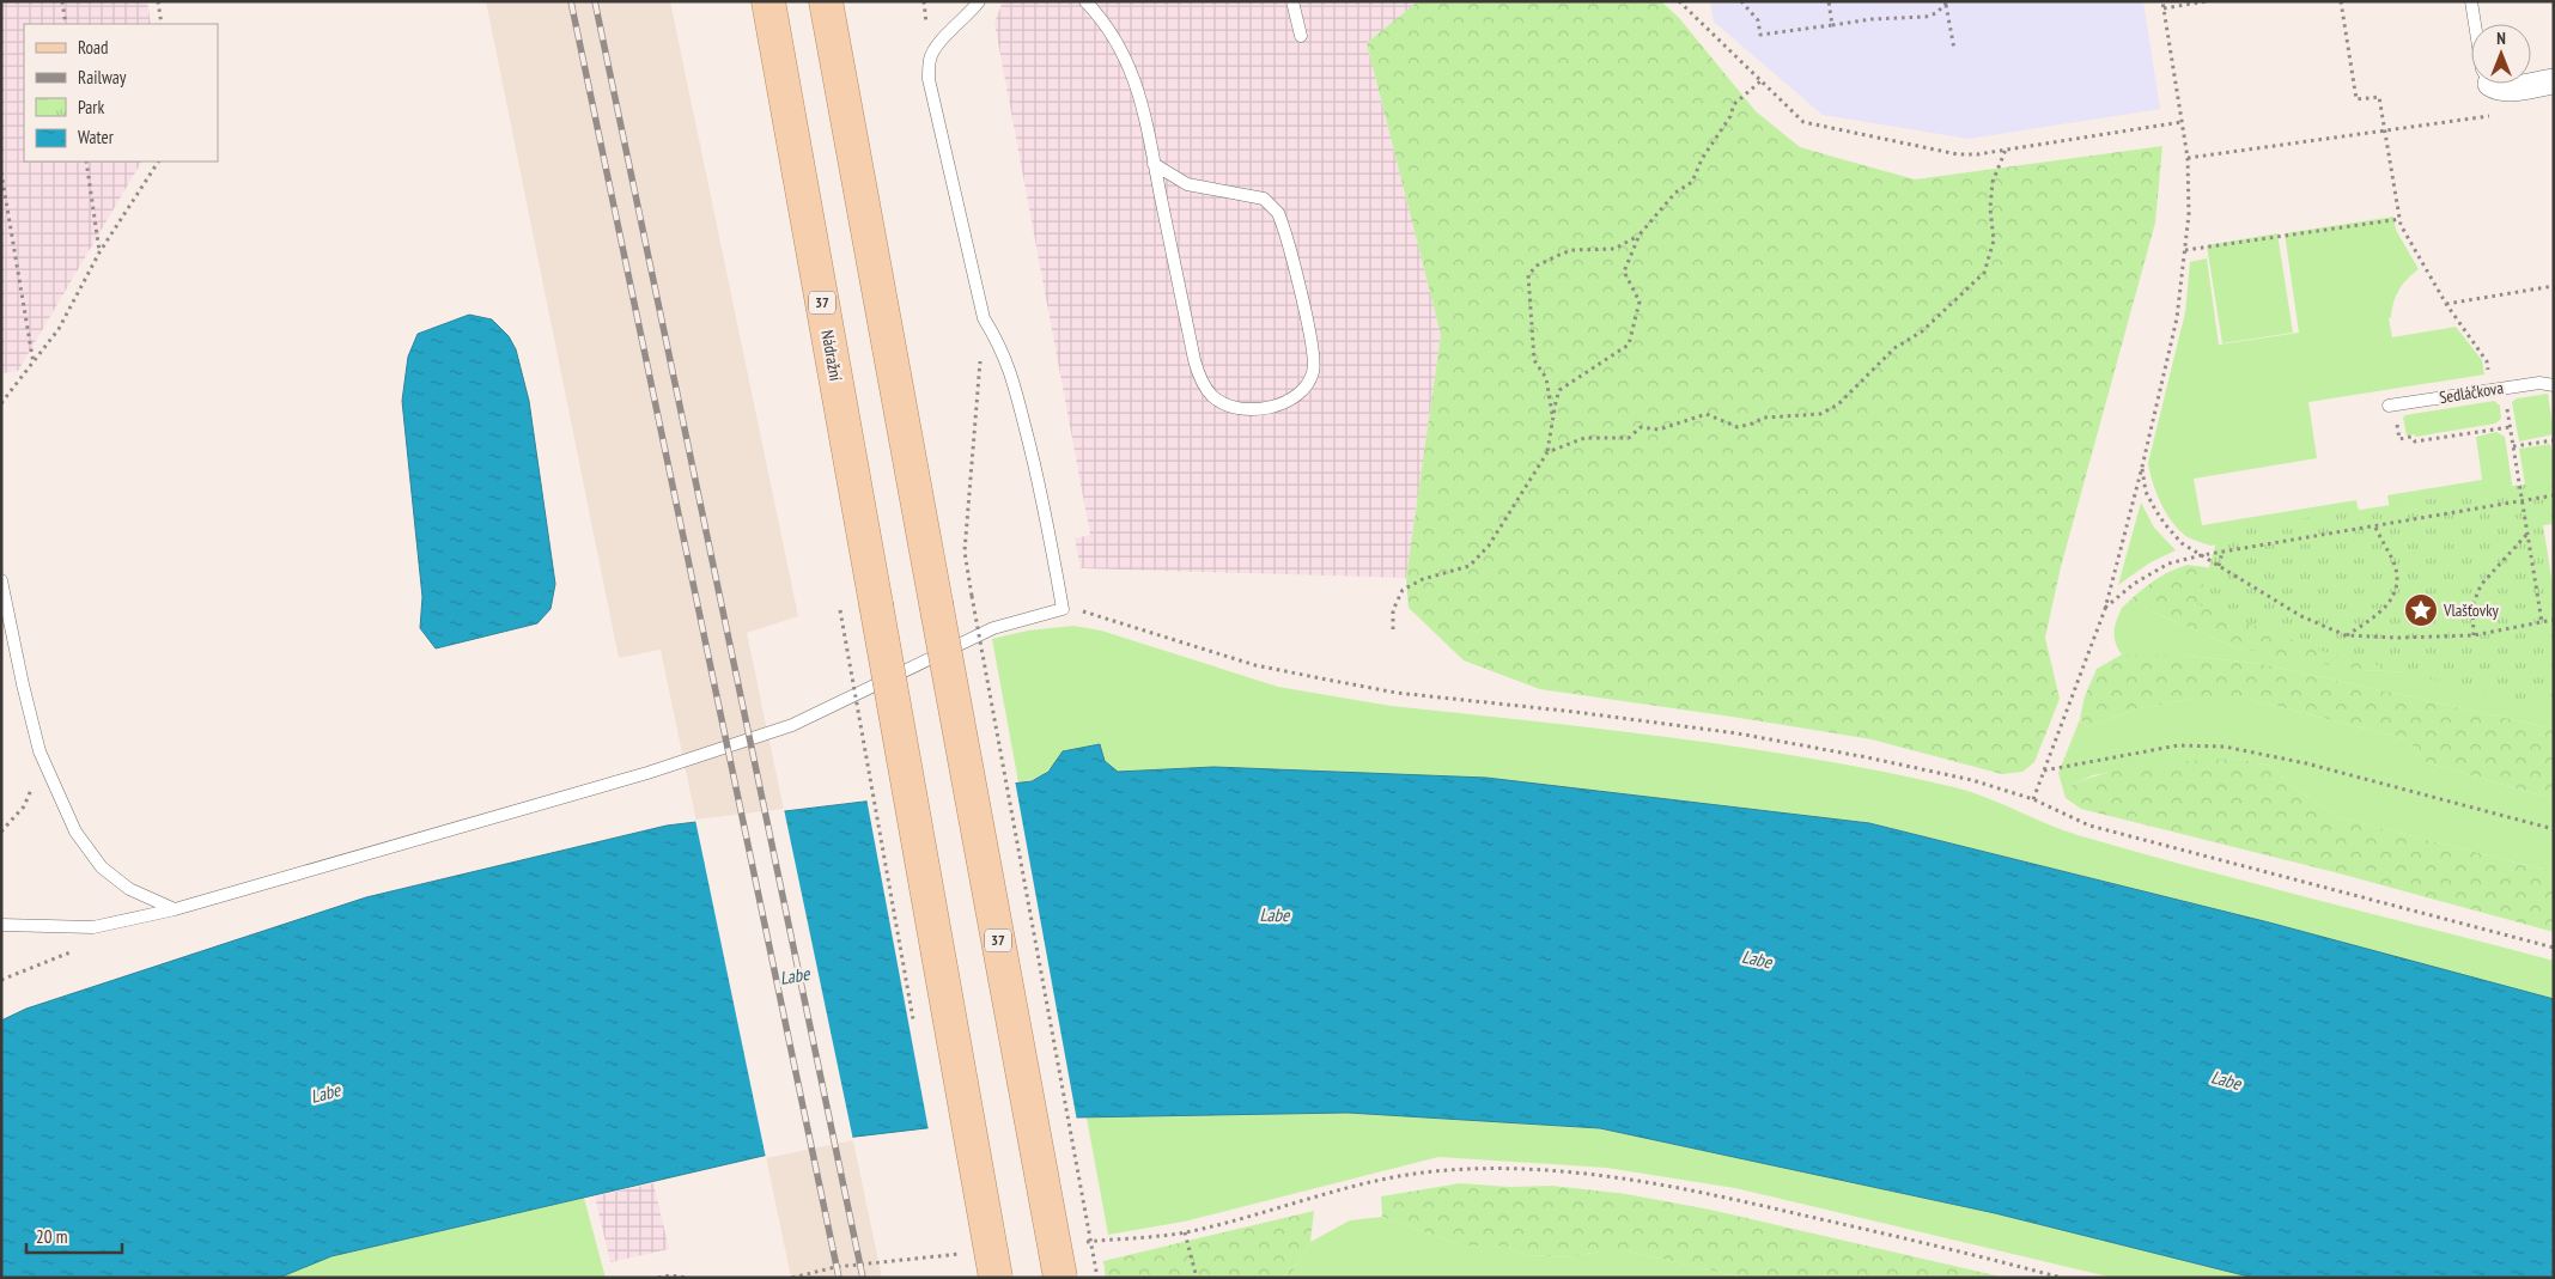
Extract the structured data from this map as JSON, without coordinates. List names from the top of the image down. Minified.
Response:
{"streets":{"main road":["37","Nádražní"],"lane":["Sedláčkova"]},"water":["Labe"],"places":{"place":["Vlašťovky"]},"legend":["Road","Railway","Park","Water"],"scale_bar":"20 m","north":"top"}
